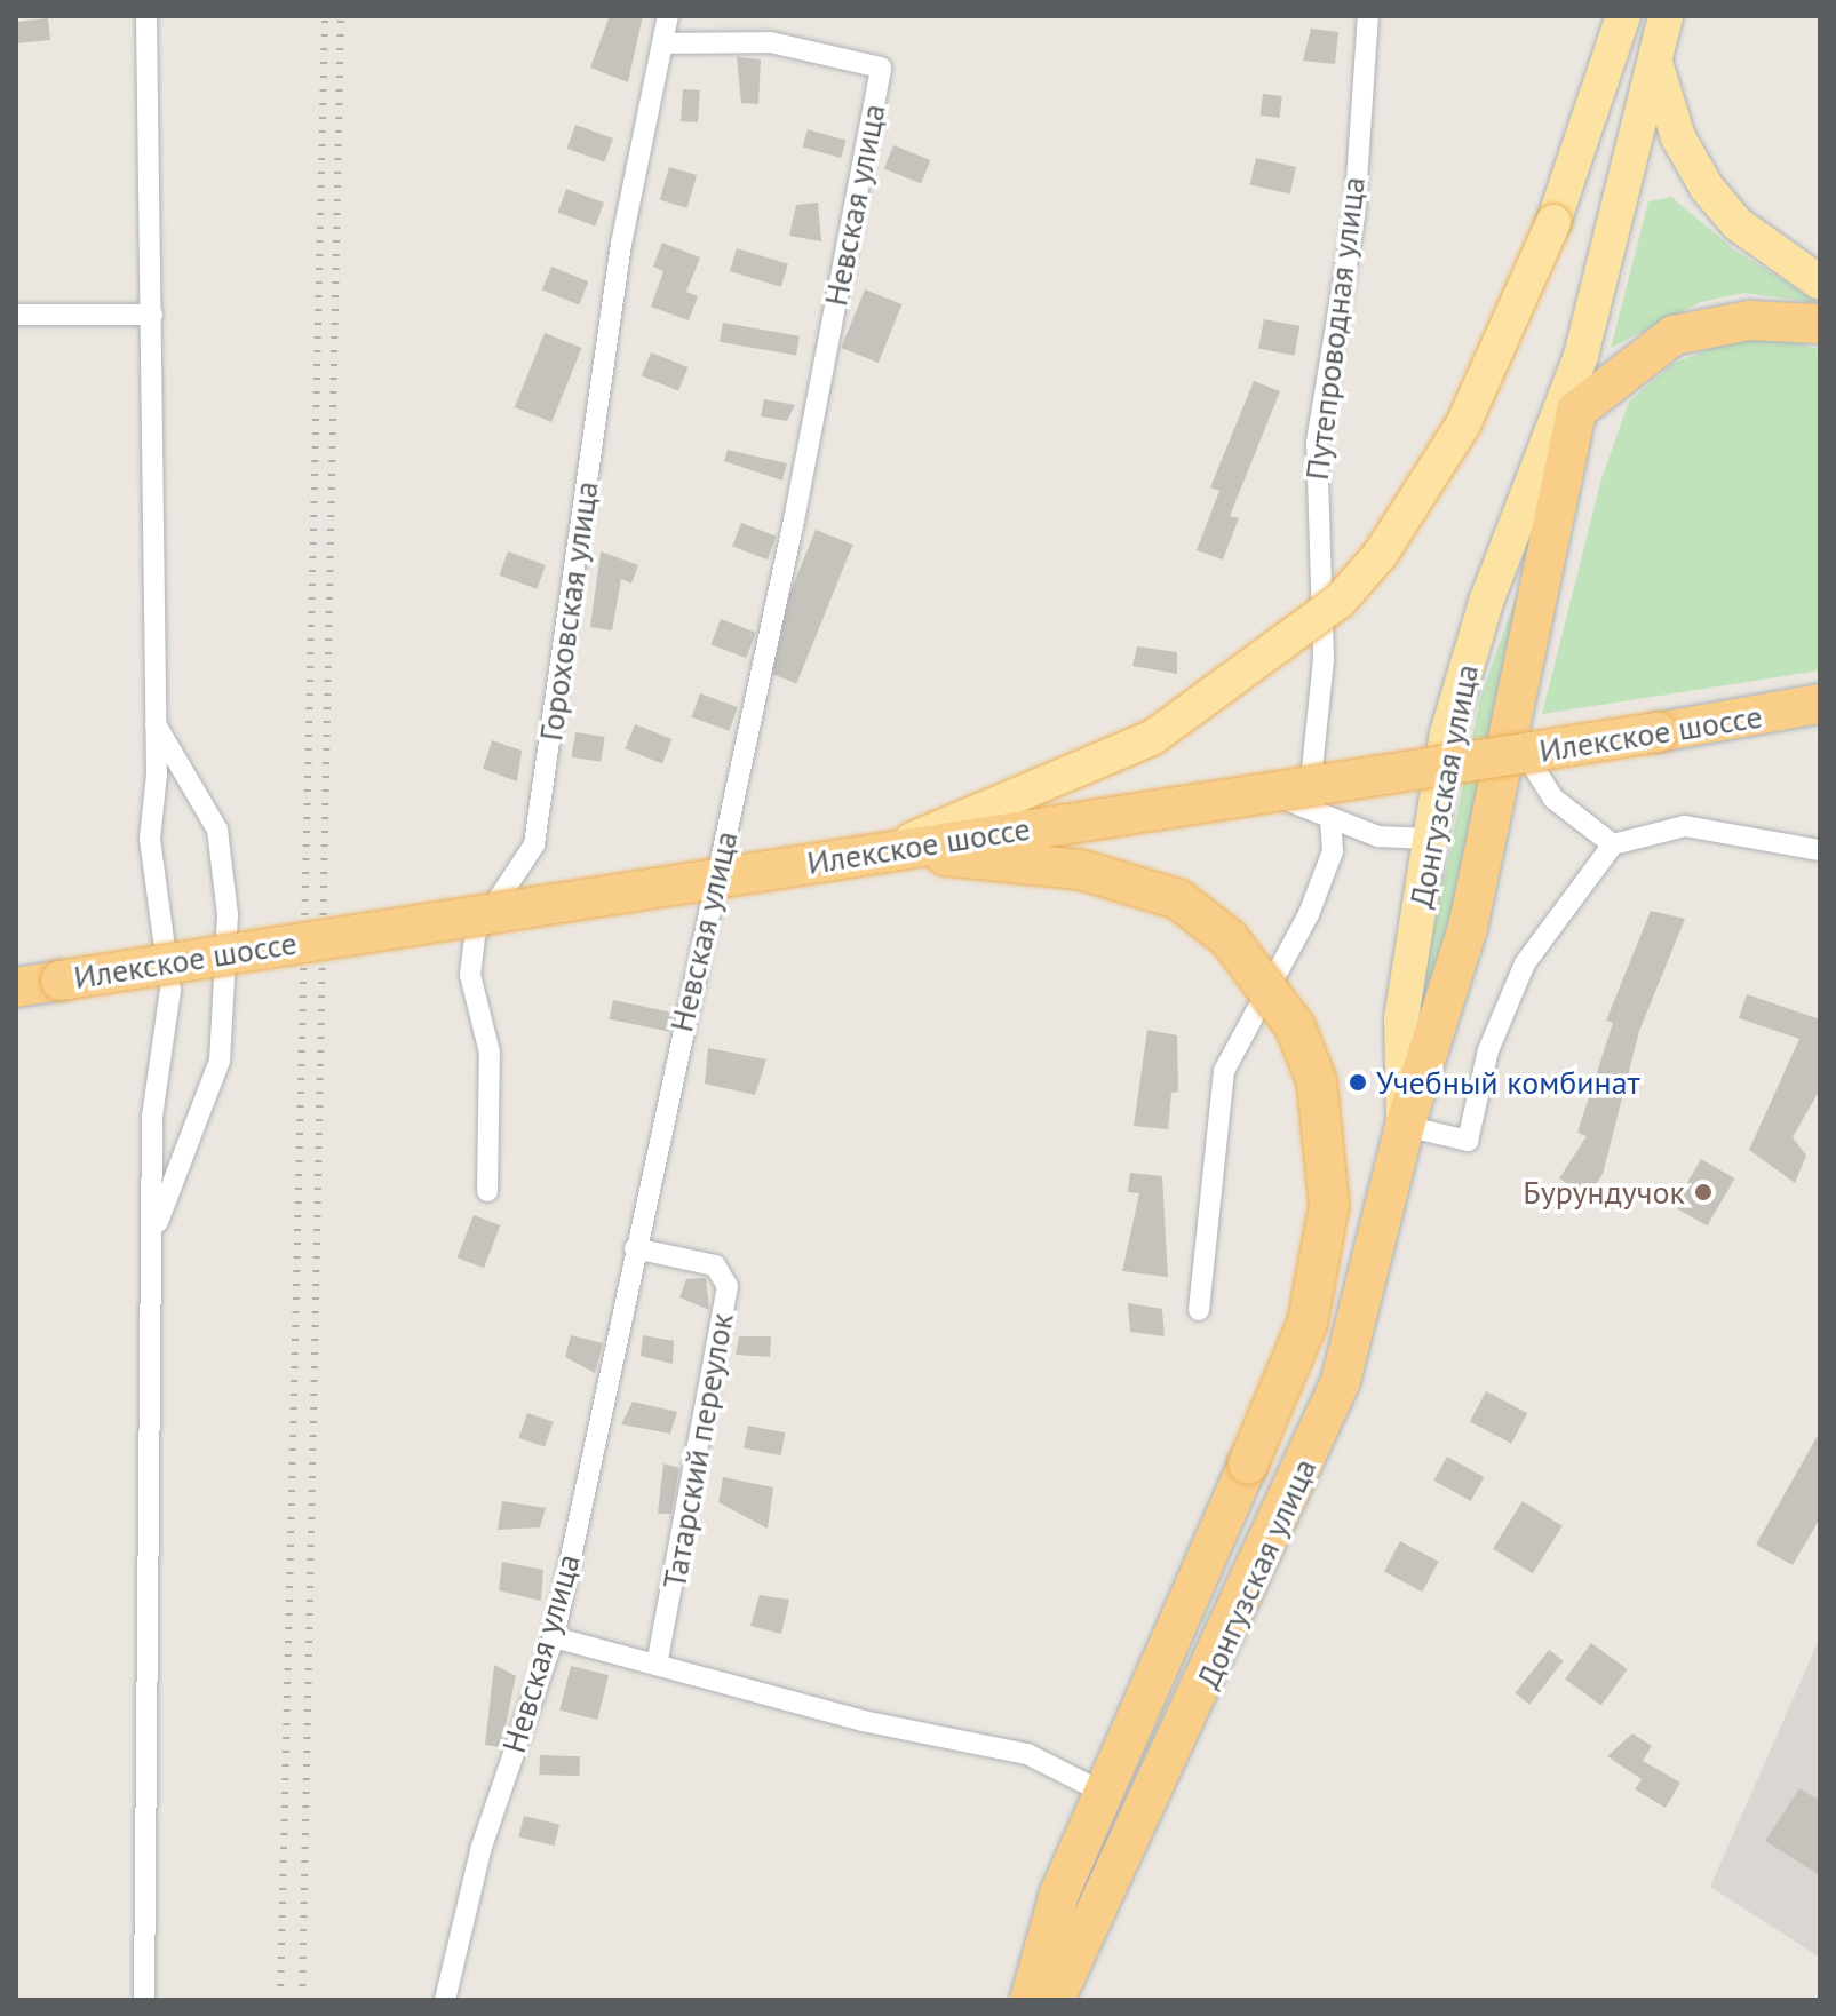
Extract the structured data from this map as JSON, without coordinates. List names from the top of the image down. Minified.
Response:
{"streets":{"highway":["Илекское шоссе","Донгузская улица"],"street":["Невская улица","Путепроводная улица","Гороховская улица","Татарский переулок"]},"crossings":[["Невская улица","Гороховская улица"],["Невская улица","Татарский переулок"]],"places":["Учебный комбинат","Бурундучок"]}
